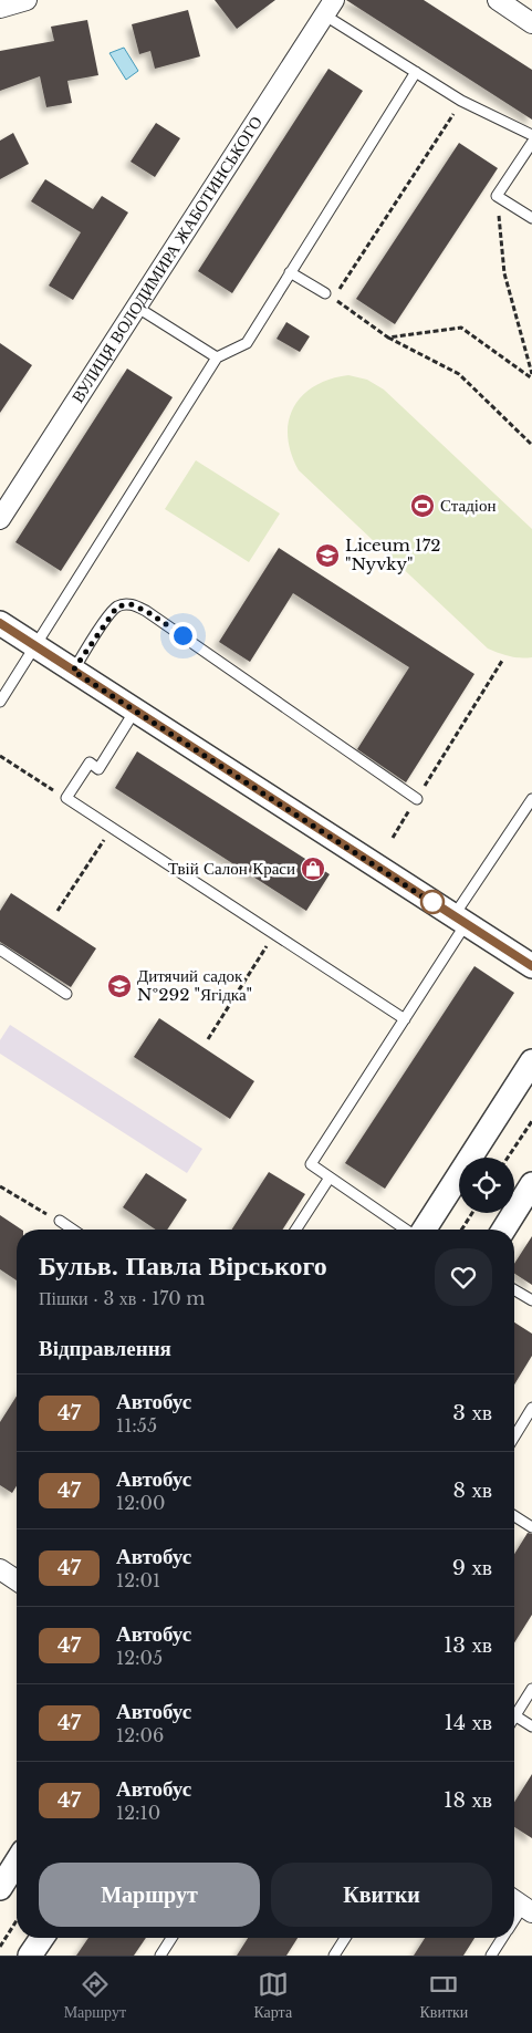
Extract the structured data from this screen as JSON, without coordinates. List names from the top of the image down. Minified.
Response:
{"streets":{"street":["ВУЛИЦЯ ВОЛОДИМИРА ЖАБОТИНСЬКОГО"]},"places":{"sports":["Стадіон"],"school or university":["Liceum 172 \"Nyvky\"","Дитячий садок №292 \"Ягідка\""],"shop":["Твій Салон Краси"]},"lines":["bus line 47"],"page":{"heading":[["Бульв. Павла Вірського","Пішки · 3 хв · 170 m"],"Відправлення"],"list":[{"mark":"47","name":"Автобус","note":"11:55","value":"3 хв"},{"mark":"47","name":"Автобус","note":"12:00","value":"8 хв"},{"mark":"47","name":"Автобус","note":"12:01","value":"9 хв"},{"mark":"47","name":"Автобус","note":"12:05","value":"13 хв"},{"mark":"47","name":"Автобус","note":"12:06","value":"14 хв"},{"mark":"47","name":"Автобус","note":"12:10","value":"18 хв"}],"buttons":["Маршрут","Квитки"],"tabs":["Маршрут","Карта","Квитки"]}}
